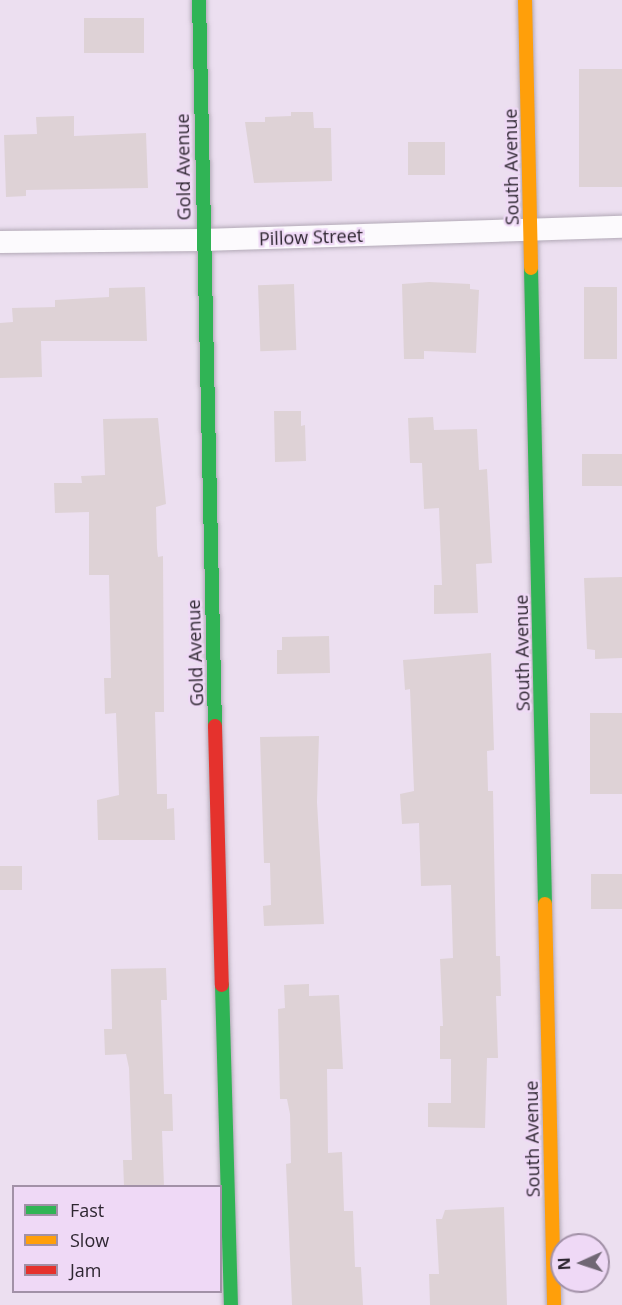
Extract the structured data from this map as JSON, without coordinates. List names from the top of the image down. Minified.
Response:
{"streets":{"street":["Gold Avenue","South Avenue","Pillow Street"]},"crossings":[["Gold Avenue","Pillow Street"],["South Avenue","Pillow Street"]],"legend":["Fast","Slow","Jam"],"north":"left"}
